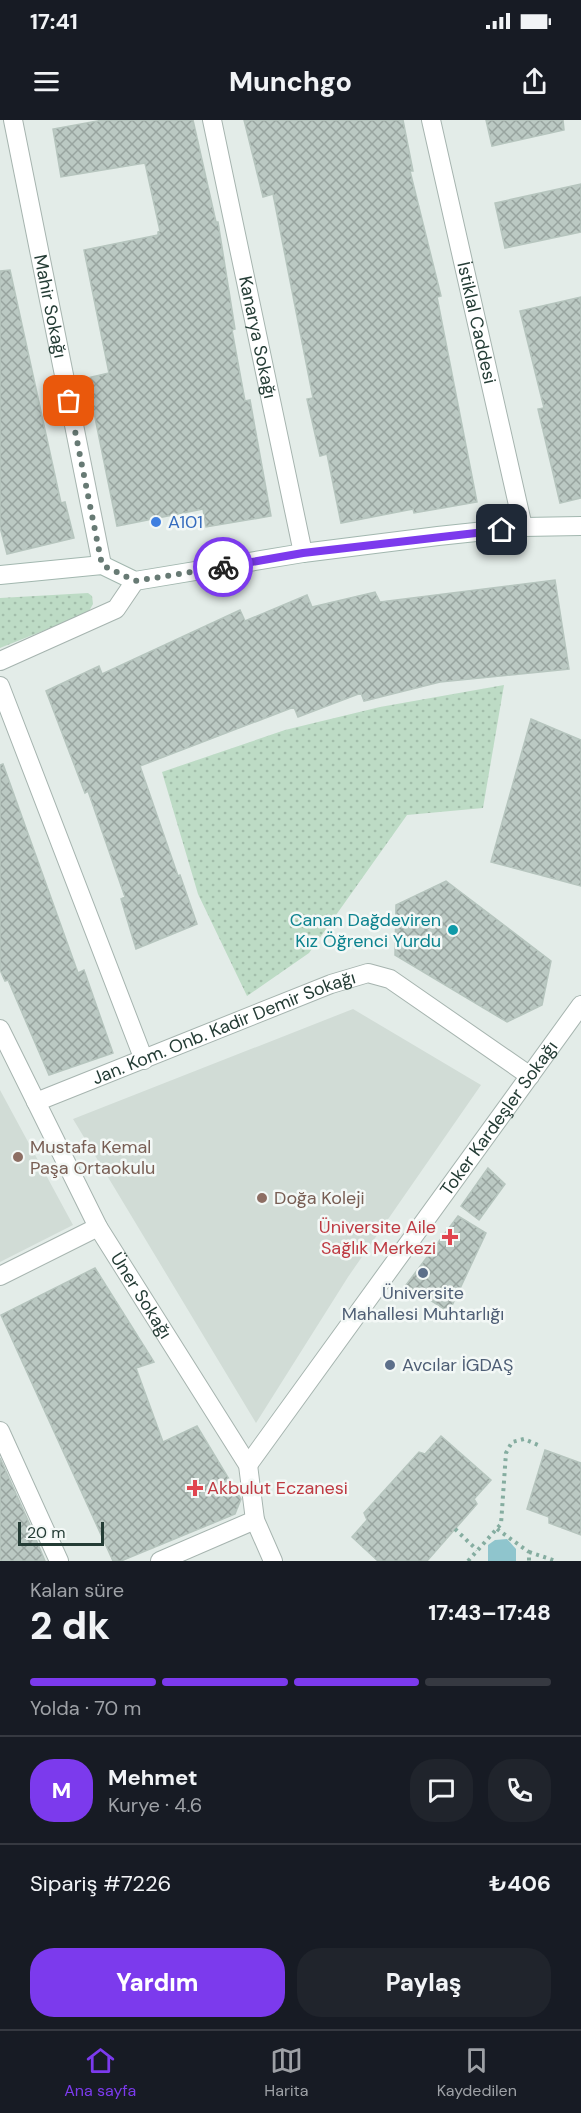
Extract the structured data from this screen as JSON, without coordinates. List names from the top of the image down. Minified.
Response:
{"streets":{"street":["Mahir Sokağı","İstiklal Caddesi","Kanarya Sokağı","Jan. Kom. Onb. Kadir Demir Sokağı","Toker Kardeşler Sokağı","Üner Sokağı"]},"crossings":[["Jan. Kom. Onb. Kadir Demir Sokağı","Toker Kardeşler Sokağı"],["Jan. Kom. Onb. Kadir Demir Sokağı","Üner Sokağı"],["Toker Kardeşler Sokağı","Üner Sokağı"]],"places":{"other":["A101","Canan Dağdeviren Kız Öğrenci Yurdu","Mustafa Kemal Paşa Ortaokulu","Doğa Koleji","Üniversite Mahallesi Muhtarlığı","Avcılar İGDAŞ"],"health":["Üniversite Aile Sağlık Merkezi","Akbulut Eczanesi"]},"scale_bar":"20 m","page":{"status":"17:41","header":"Munchgo","scale":"20 m","heading":["2 dk","Kalan süre","17:43–17:48"],"panel":["Mehmet","Kurye · 4.6","Sipariş #7226","₺406"],"bar":"Yolda · 70 m","round":"M","buttons":["Yardım","Paylaş"],"tabs":["Ana sayfa","Harita","Kaydedilen"]}}
